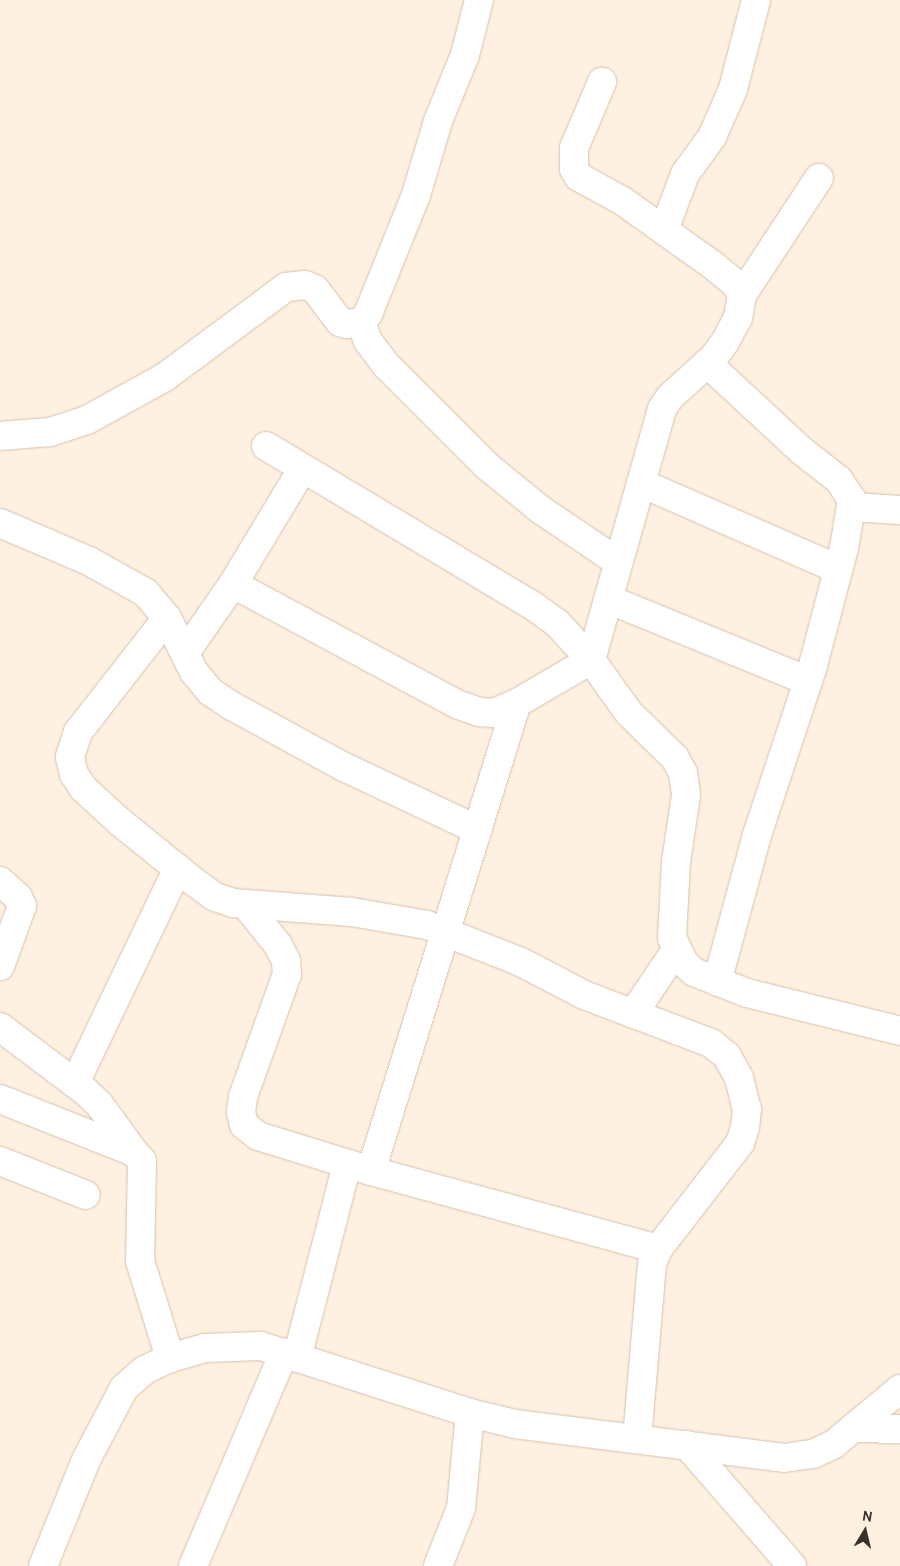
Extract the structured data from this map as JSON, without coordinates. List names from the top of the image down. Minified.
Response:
{"north":"top"}
